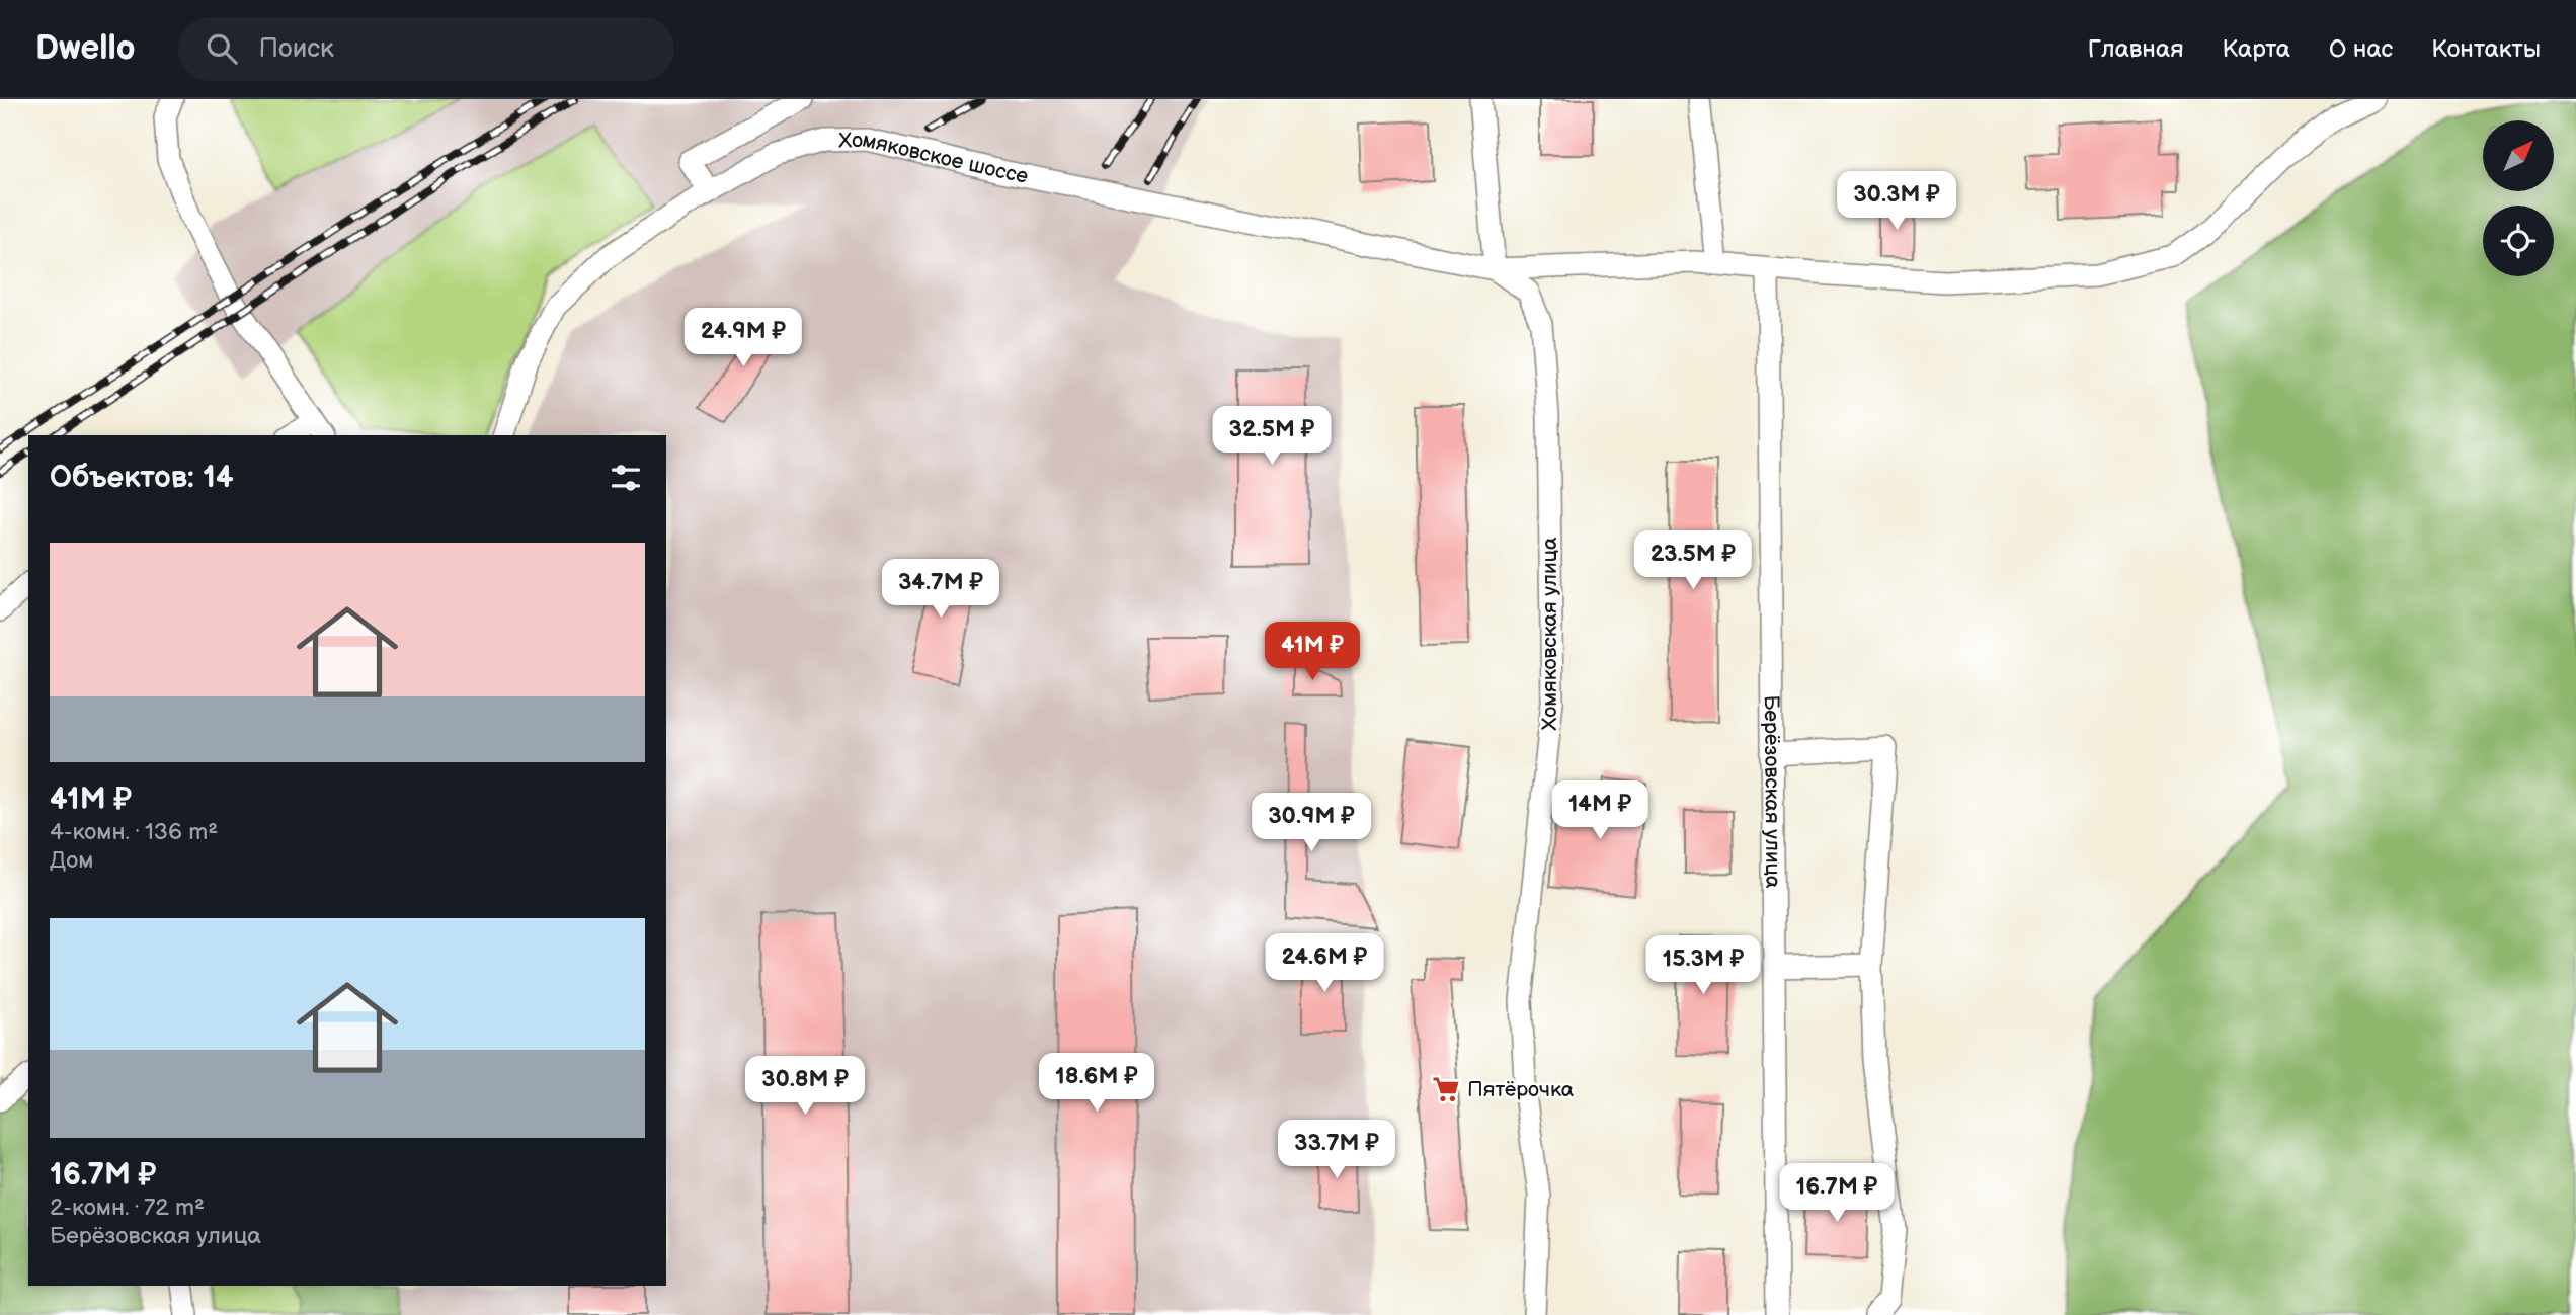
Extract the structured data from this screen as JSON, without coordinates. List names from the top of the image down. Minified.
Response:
{"streets":{"street":["Хомяковское шоссе","Хомяковская улица","Берёзовская улица"]},"crossings":[["Хомяковское шоссе","Хомяковская улица"]],"places":{"supermarket":["Пятёрочка"]},"north":"top right","page":{"header":"Dwello","search":"Поиск","nav":["Главная","Карта","О нас","Контакты"],"price":["30.3M ₽","24.9M ₽","32.5M ₽","23.5M ₽","34.7M ₽","41M ₽","14M ₽","30.9M ₽","24.6M ₽","15.3M ₽","18.6M ₽","30.8M ₽","33.7M ₽","16.7M ₽"],"heading":"Объектов: 14","list":[{"name":"41M ₽","note":"4-комн. · 136 m² · Дом"},{"name":"16.7M ₽","note":"2-комн. · 72 m² · Берёзовская улица"}]}}
